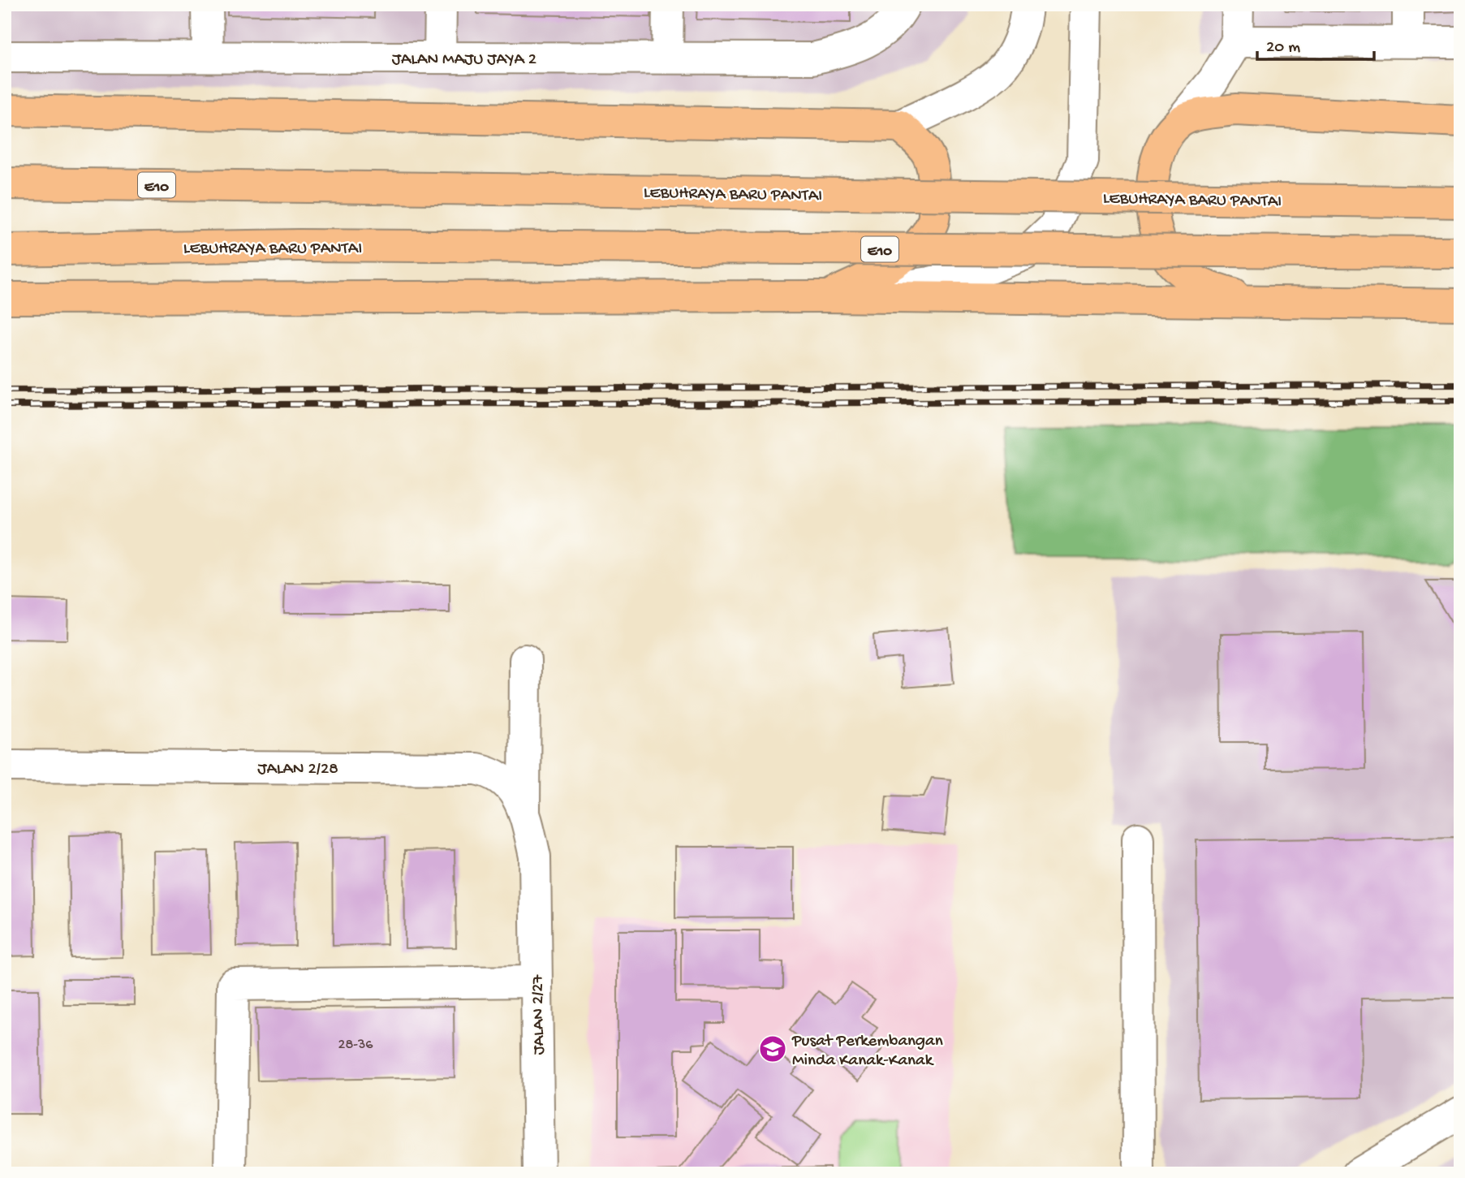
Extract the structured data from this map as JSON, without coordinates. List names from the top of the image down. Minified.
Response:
{"streets":{"highway":["E10","LEBUHRAYA BARU PANTAI"],"street":["JALAN MAJU JAYA 2","JALAN 2/28","JALAN 2/27"]},"crossings":[["JALAN 2/28","JALAN 2/27"]],"places":{"school or university":["Pusat Perkembangan Minda Kanak-Kanak"]},"house_numbers":["28-36"],"scale_bar":"20 m"}
